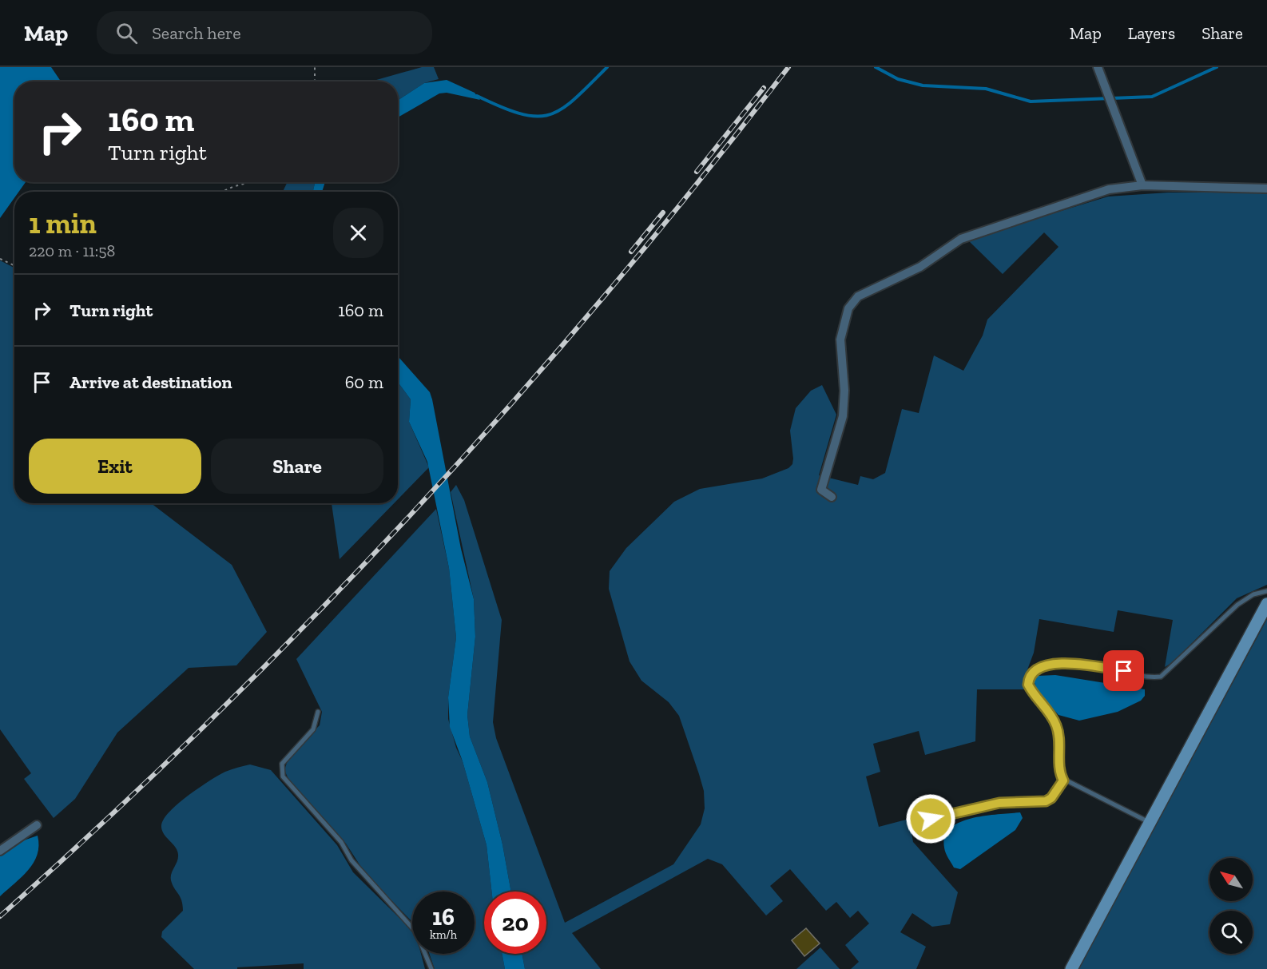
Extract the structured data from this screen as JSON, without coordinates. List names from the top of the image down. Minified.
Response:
{"north":"top left","page":{"header":"Map","search":"Search here","nav":["Map","Layers","Share"],"turn":["160 m","Turn right"],"heading":["1 min","220 m · 11:58"],"list":[{"name":"Turn right","value":"160 m"},{"name":"Arrive at destination","value":"60 m"}],"buttons":["Exit","Share"],"speed":"16 km/h","limit":"20"}}
